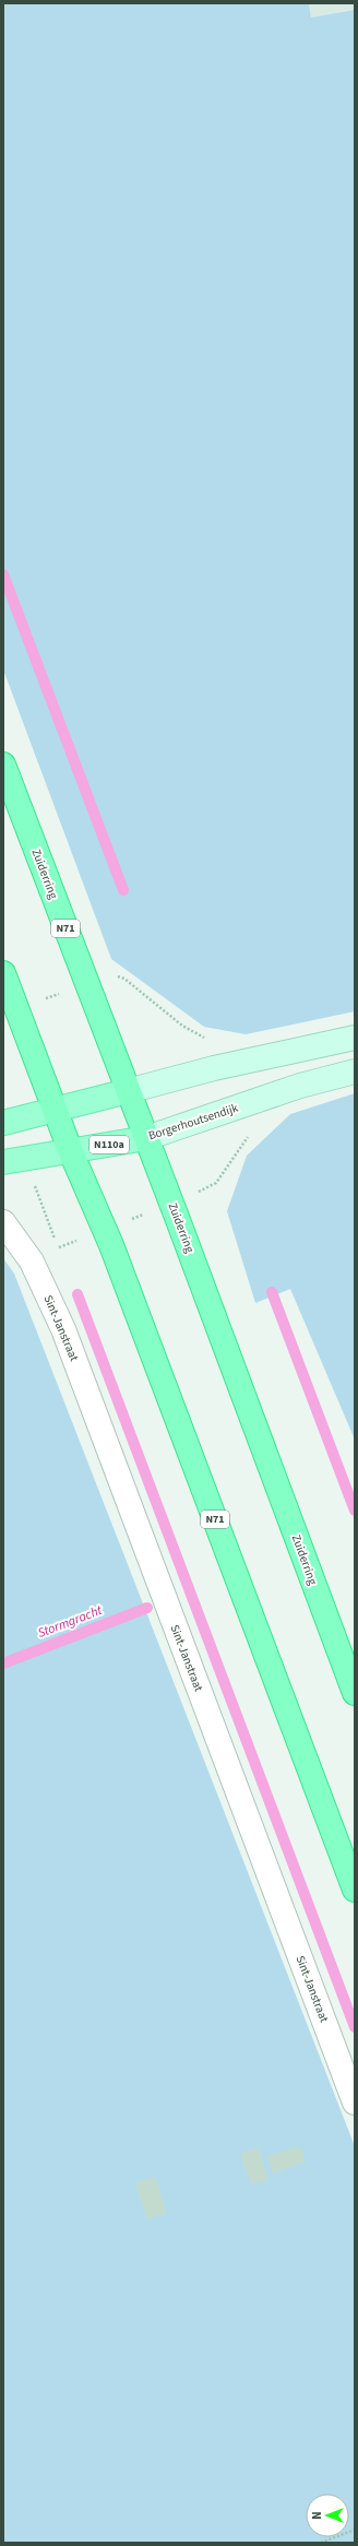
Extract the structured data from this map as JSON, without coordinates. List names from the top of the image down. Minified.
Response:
{"streets":{"highway":["Zuiderring","N71"],"main road":["Borgerhoutsendijk","N110a"],"street":["Sint-Janstraat"]},"crossings":[["Zuiderring","Borgerhoutsendijk"],["N71","Borgerhoutsendijk"]],"water":["Stormgracht"],"north":"left"}
